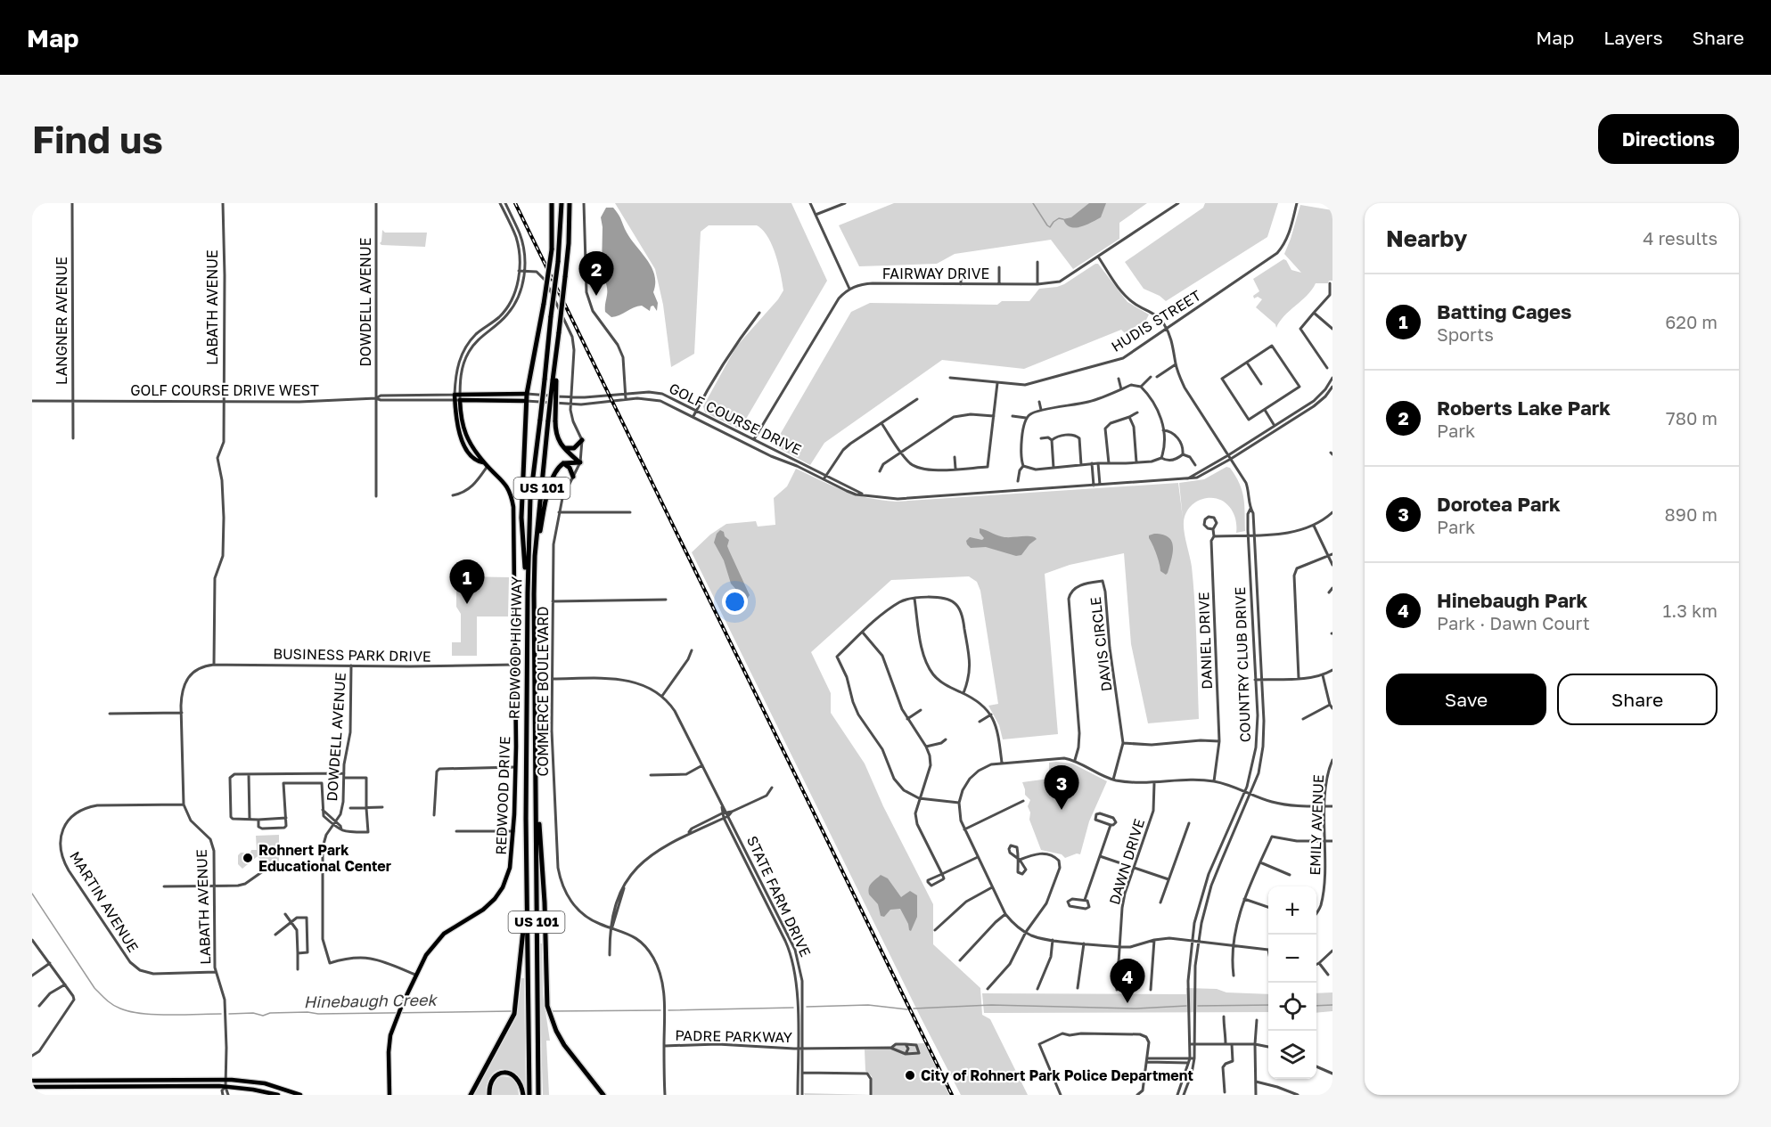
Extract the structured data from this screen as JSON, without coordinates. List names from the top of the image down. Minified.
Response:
{"streets":{"highway":["US 101","REDWOOD HIGHWAY"],"main road":["GOLF COURSE DRIVE","REDWOOD DRIVE"],"street":["FAIRWAY DRIVE","DOWDELL AVENUE","LABATH AVENUE","LANGNER AVENUE","HUDIS STREET","GOLF COURSE DRIVE WEST","DANIEL DRIVE","DAVIS CIRCLE","BUSINESS PARK DRIVE","COUNTRY CLUB DRIVE","COMMERCE BOULEVARD","EMILY AVENUE","DAWN DRIVE","STATE FARM DRIVE","MARTIN AVENUE","PADRE PARKWAY"]},"crossings":[["FAIRWAY DRIVE","COUNTRY CLUB DRIVE"],["DOWDELL AVENUE","GOLF COURSE DRIVE WEST"],["DOWDELL AVENUE","BUSINESS PARK DRIVE"],["DOWDELL AVENUE","REDWOOD DRIVE"],["LABATH AVENUE","GOLF COURSE DRIVE WEST"],["LABATH AVENUE","BUSINESS PARK DRIVE"],["LABATH AVENUE","MARTIN AVENUE"],["LANGNER AVENUE","GOLF COURSE DRIVE WEST"],["HUDIS STREET","COUNTRY CLUB DRIVE"],["GOLF COURSE DRIVE WEST","GOLF COURSE DRIVE"],["GOLF COURSE DRIVE WEST","REDWOOD DRIVE"],["GOLF COURSE DRIVE","COUNTRY CLUB DRIVE"],["GOLF COURSE DRIVE","COMMERCE BOULEVARD"],["GOLF COURSE DRIVE","REDWOOD DRIVE"],["BUSINESS PARK DRIVE","REDWOOD DRIVE"],["COMMERCE BOULEVARD","REDWOOD DRIVE"],["COMMERCE BOULEVARD","STATE FARM DRIVE"],["COMMERCE BOULEVARD","PADRE PARKWAY"],["STATE FARM DRIVE","PADRE PARKWAY"]],"water":["Hinebaugh Creek"],"places":["Rohnert Park Educational Center","City of Rohnert Park Police Department"],"page":{"header":"Map","nav":["Map","Layers","Share"],"buttons":["Directions",["Save","Share"]],"title":"Find us","heading":["Nearby","4 results"],"pins":["2","1","3","4"],"list":[{"mark":"1","name":"Batting Cages","note":"Sports","value":"620 m"},{"mark":"2","name":"Roberts Lake Park","note":"Park","value":"780 m"},{"mark":"3","name":"Dorotea Park","note":"Park","value":"890 m"},{"mark":"4","name":"Hinebaugh Park","note":"Park · Dawn Court","value":"1.3 km"}],"map_buttons":["+","−"]}}
